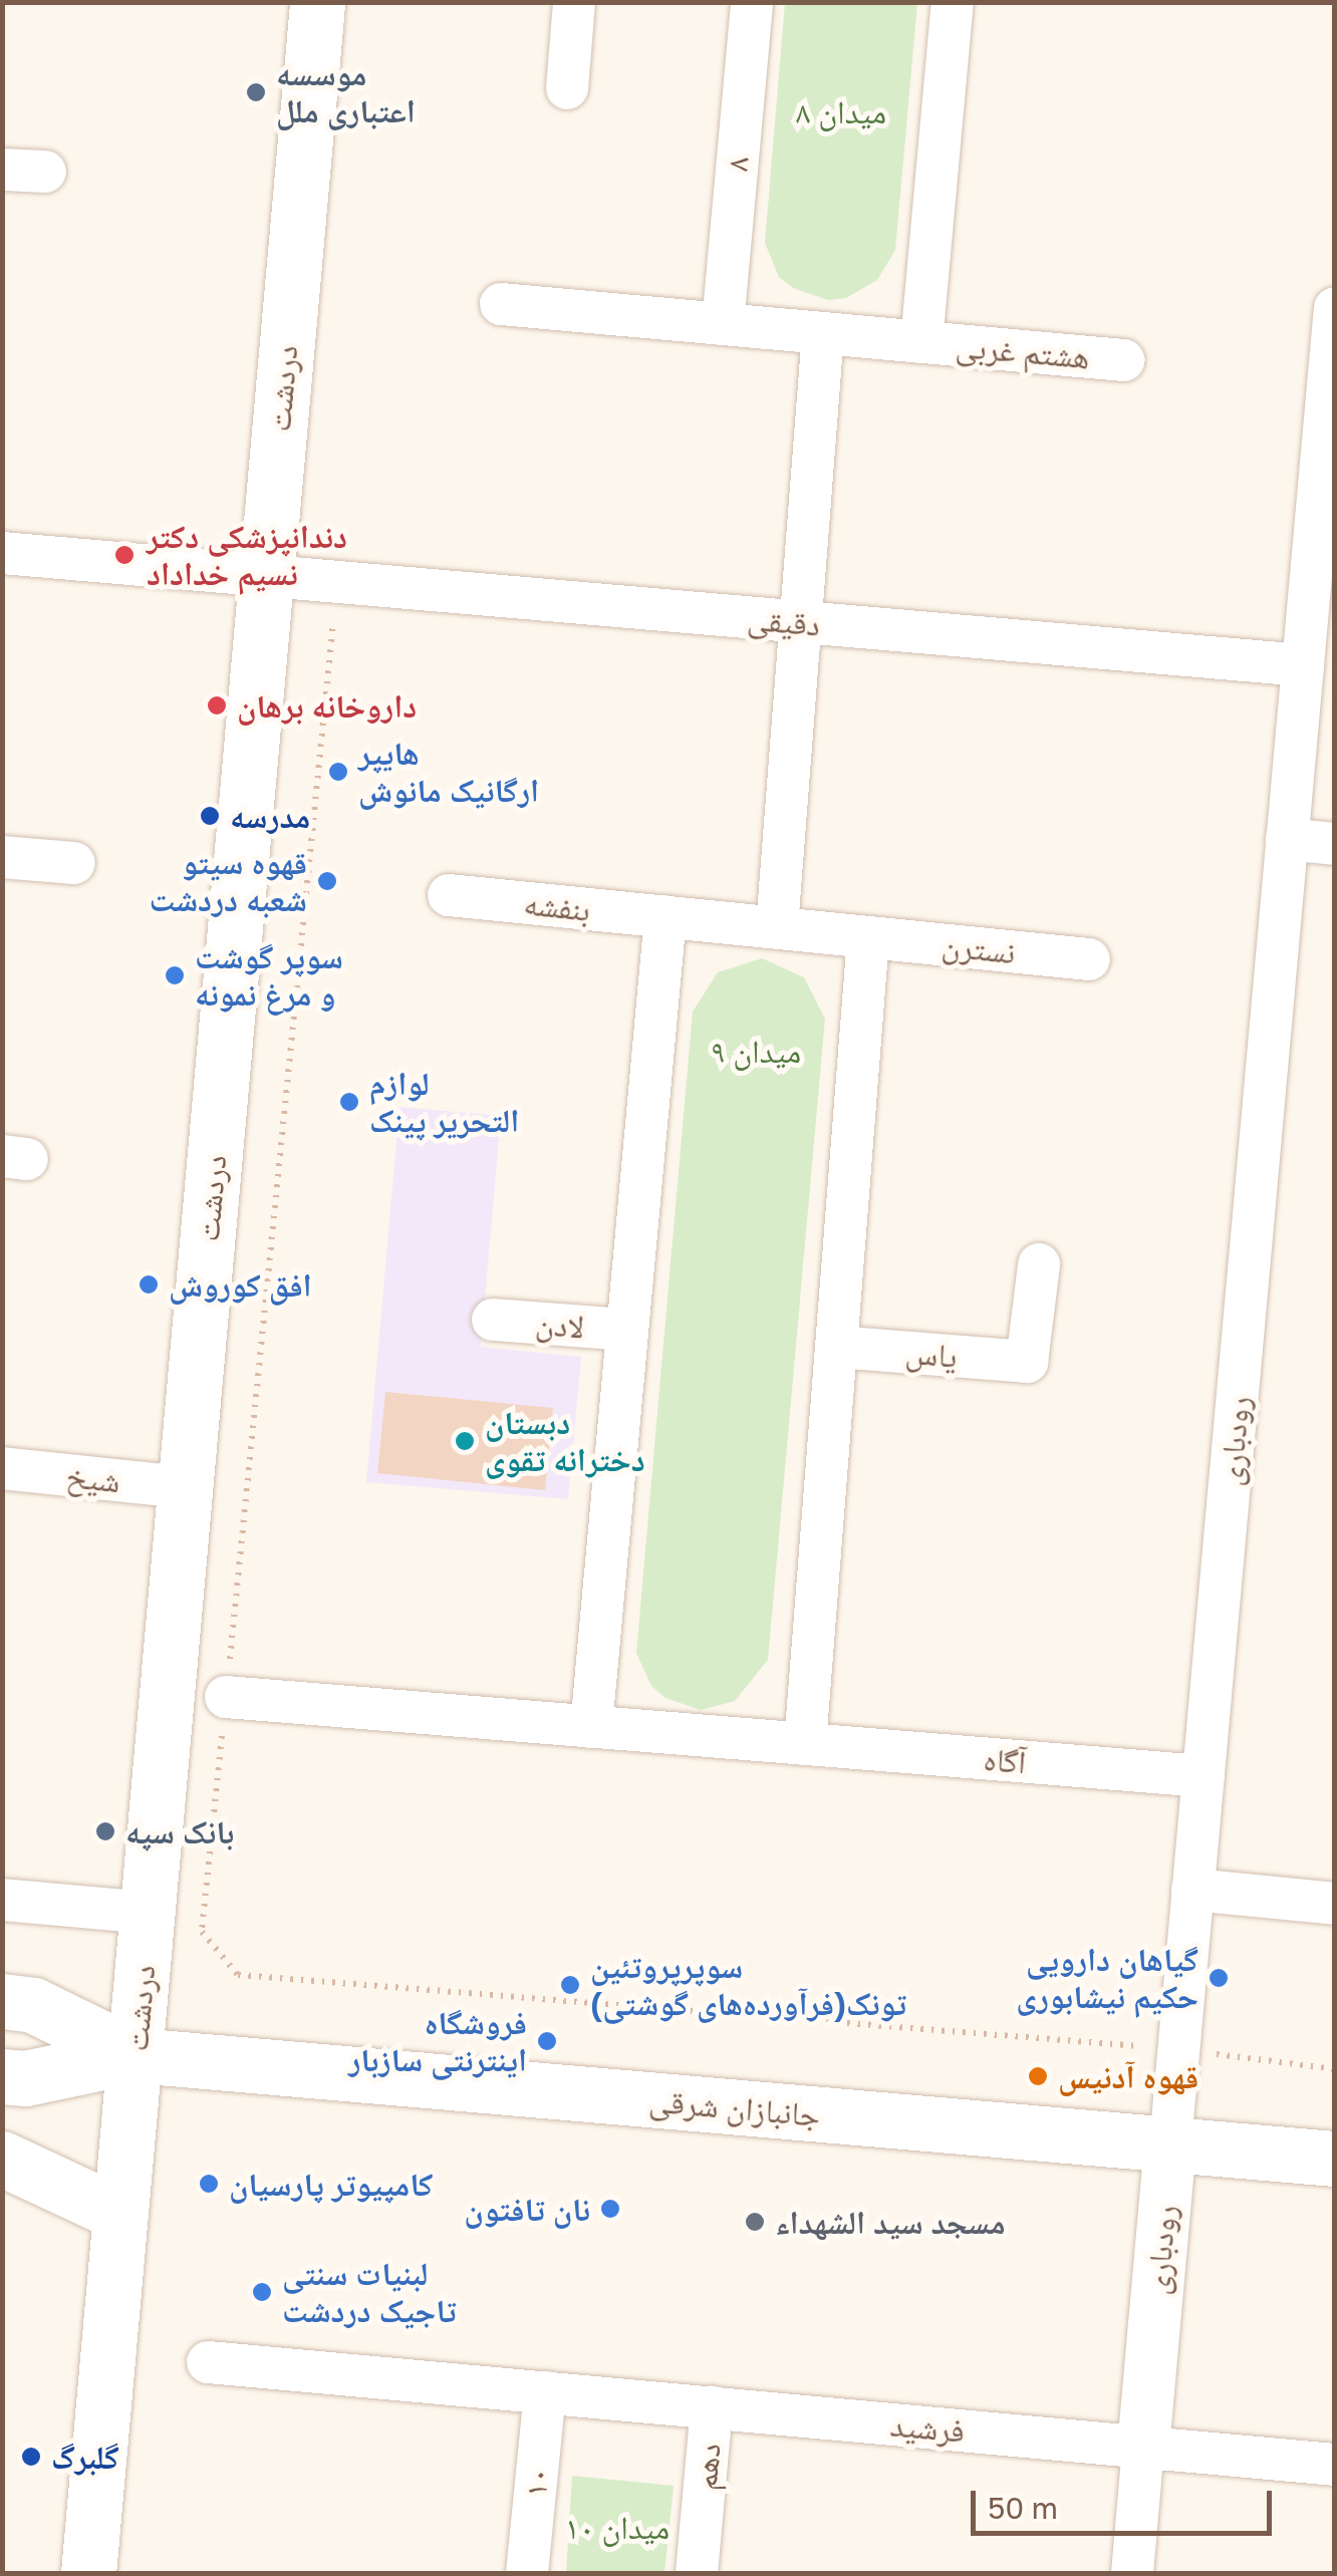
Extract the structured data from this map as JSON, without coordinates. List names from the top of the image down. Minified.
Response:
{"streets":{"main road":["دردشت","جانبازان شرقی"],"street":["۸","هشتم غربی","دقیقی","بنفشه","نسترن","لادن","یاس","رودباری","شیخ","آگاه","فرشید","دهم","۱۰"]},"crossings":[["۸","هشتم غربی"],["دردشت","دقیقی"],["دردشت","شیخ"],["دردشت","جانبازان شرقی"],["دقیقی","رودباری"],["رودباری","آگاه"],["رودباری","جانبازان شرقی"],["رودباری","فرشید"],["فرشید","دهم"],["دهم","۱۰"]],"parks":["میدان ۸","میدان ۹","میدان ۱۰"],"places":["موسسه اعتباری ملل","دندانپزشکی دکتر نسیم خداداد","داروخانه برهان","هایپر ارگانیک مانوش","مدرسه","قهوه سیتو شعبه دردشت","سوپر گوشت و مرغ نمونه","لوازم التحریر پینک","افق کوروش","دبستان دخترانه تقوی","بانک سپه","گیاهان دارویی حکیم نیشابوری","سوپرپروتئین تونک(فرآورده‌های گوشتی)","فروشگاه اینترنتی سازبار","قهوه آدنیس","کامپیوتر پارسیان","نان تافتون","مسجد سید الشهداء","لبنیات سنتی تاجیک دردشت","گلبرگ"],"scale_bar":"50 m"}
